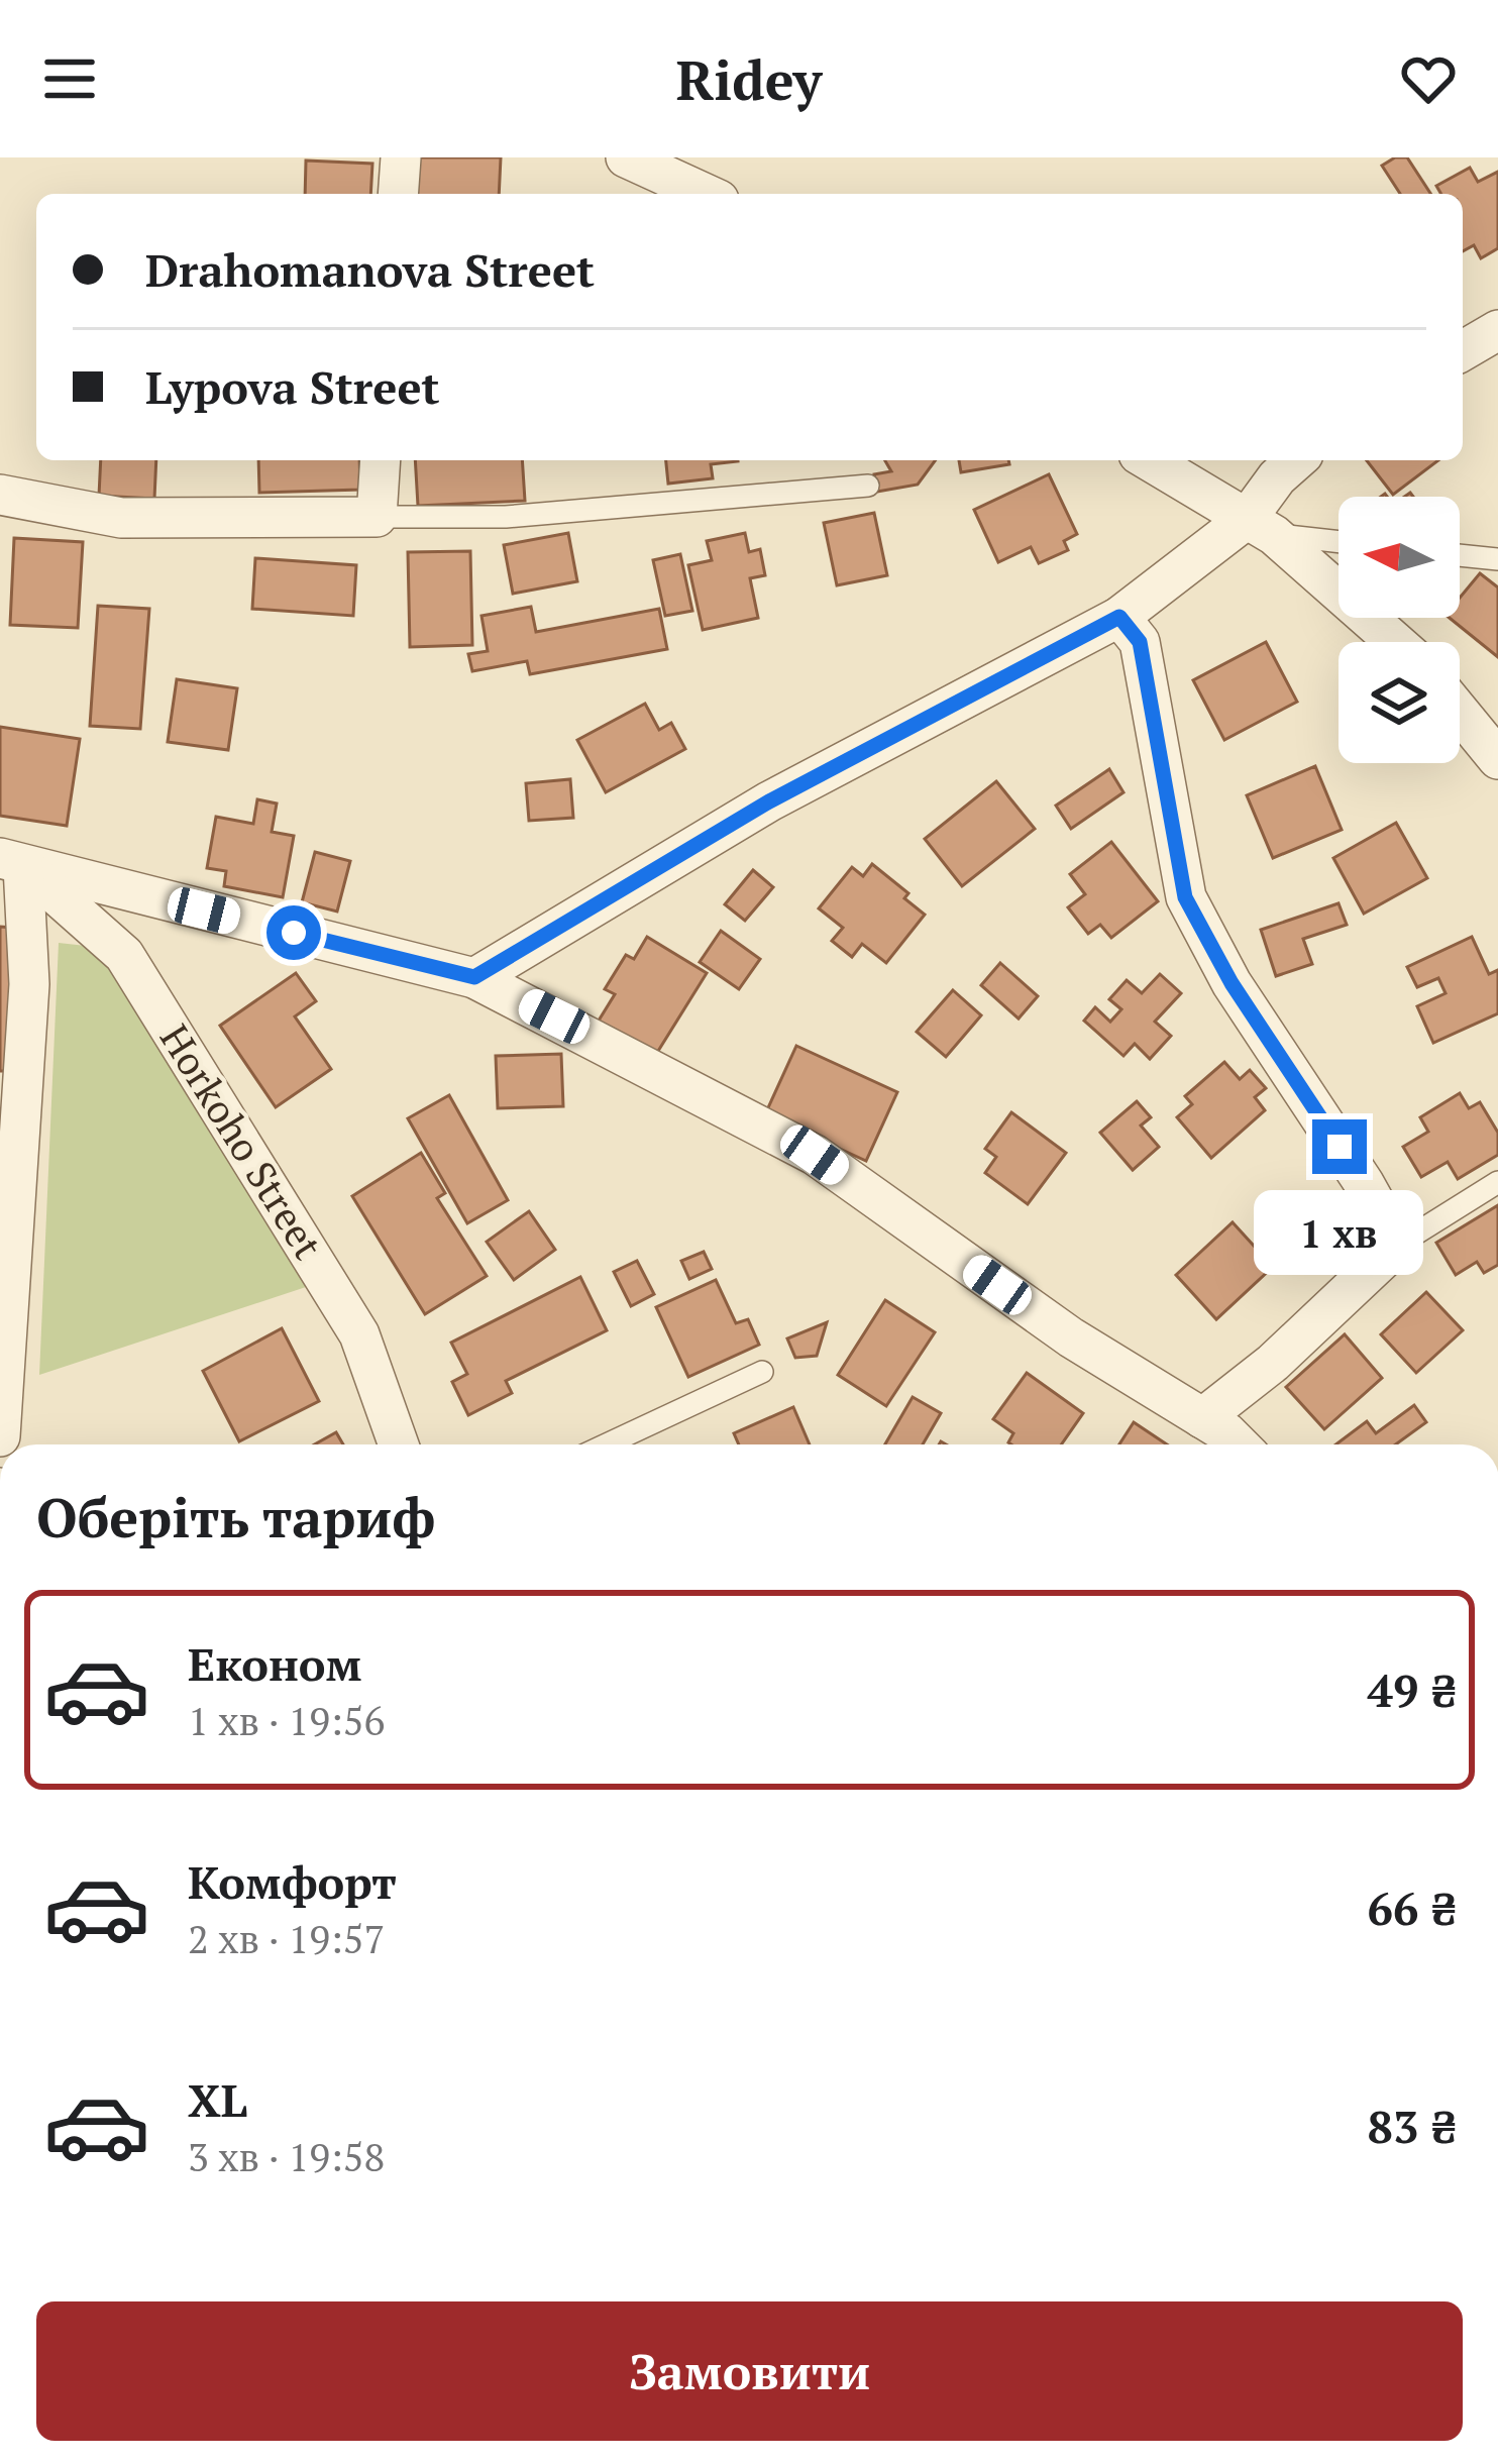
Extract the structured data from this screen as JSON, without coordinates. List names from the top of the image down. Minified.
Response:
{"streets":{"street":["Horkoho Street"]},"north":"left","page":{"header":"Ridey","banner":["Drahomanova Street","Lypova Street"],"bubble":"1 хв","heading":"Оберіть тариф","list":[{"name":"Економ","note":"1 хв · 19:56","value":"49 ₴"},{"name":"Комфорт","note":"2 хв · 19:57","value":"66 ₴"},{"name":"XL","note":"3 хв · 19:58","value":"83 ₴"}],"buttons":"Замовити"}}
